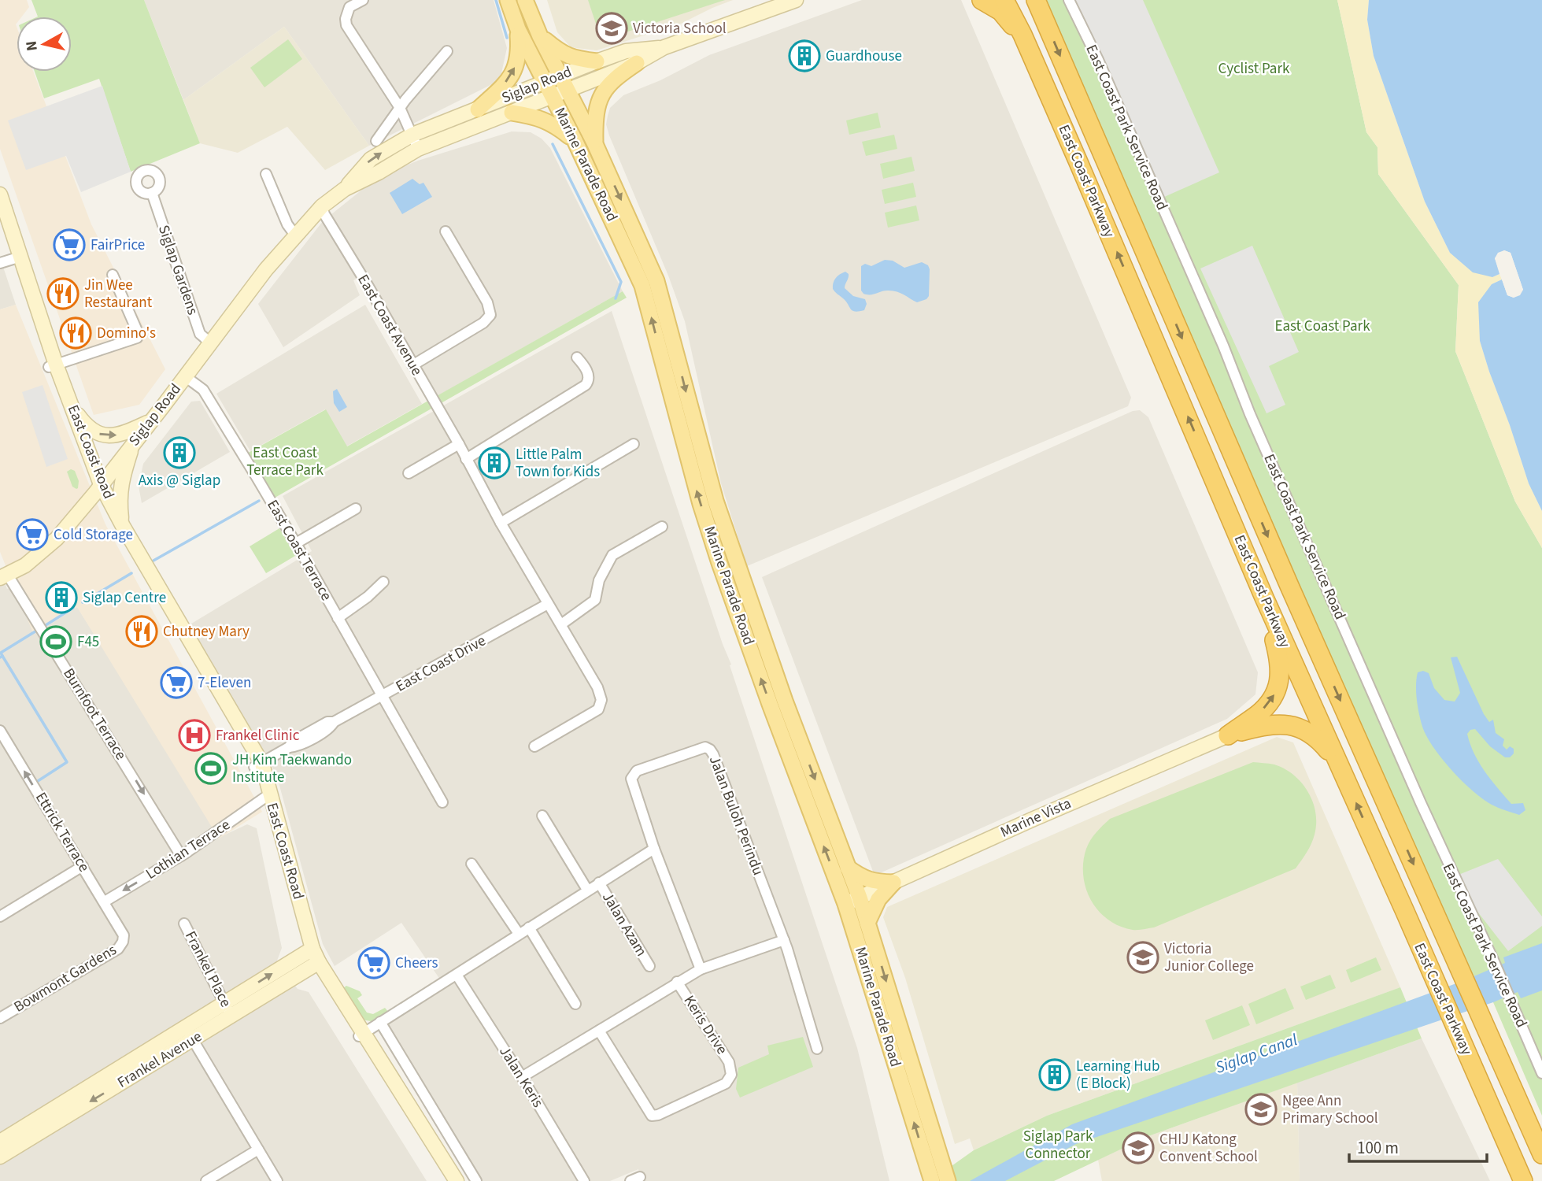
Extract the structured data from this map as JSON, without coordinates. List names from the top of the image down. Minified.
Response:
{"streets":{"highway":["East Coast Parkway"],"main road":["Siglap Road","Marine Parade Road","East Coast Road","Marine Vista","Frankel Avenue"],"street":["East Coast Park Service Road","Siglap Gardens","East Coast Avenue","East Coast Terrace","East Coast Drive","Burnfoot Terrace","Jalan Buloh Perindu","Ettrick Terrace","Lothian Terrace","Jalan Azam","Frankel Place","Bowmont Gardens","Keris Drive","Jalan Keris"]},"crossings":[["Siglap Road","Marine Parade Road"],["Siglap Road","Siglap Gardens"],["Siglap Road","East Coast Avenue"],["Siglap Road","East Coast Road"],["Siglap Road","East Coast Terrace"],["Siglap Road","Burnfoot Terrace"],["Marine Parade Road","Marine Vista"],["East Coast Avenue","East Coast Drive"],["East Coast Road","East Coast Drive"],["East Coast Road","Lothian Terrace"],["East Coast Road","Frankel Avenue"],["East Coast Terrace","East Coast Drive"],["Burnfoot Terrace","Lothian Terrace"],["Jalan Buloh Perindu","Keris Drive"],["Ettrick Terrace","Lothian Terrace"],["Ettrick Terrace","Bowmont Gardens"],["Frankel Place","Frankel Avenue"],["Keris Drive","Jalan Keris"]],"one_way":["Burnfoot Terrace","Ettrick Terrace","Lothian Terrace"],"water":["Siglap Canal"],"parks":["Cyclist Park","East Coast Park","East Coast Terrace Park","Siglap Park Connector"],"places":{"school or university":["Victoria School","Victoria Junior College","Ngee Ann Primary School","CHIJ Katong Convent School"],"building":["Guardhouse","Axis @ Siglap","Little Palm Town for Kids","Siglap Centre","Learning Hub (E Block)"],"supermarket":["FairPrice","Cold Storage","7-Eleven","Cheers"],"restaurant":["Jin Wee Restaurant","Domino's","Chutney Mary"],"sports":["F45","JH Kim Taekwando Institute"],"hospital":["Frankel Clinic"]},"scale_bar":"100 m","north":"left"}
